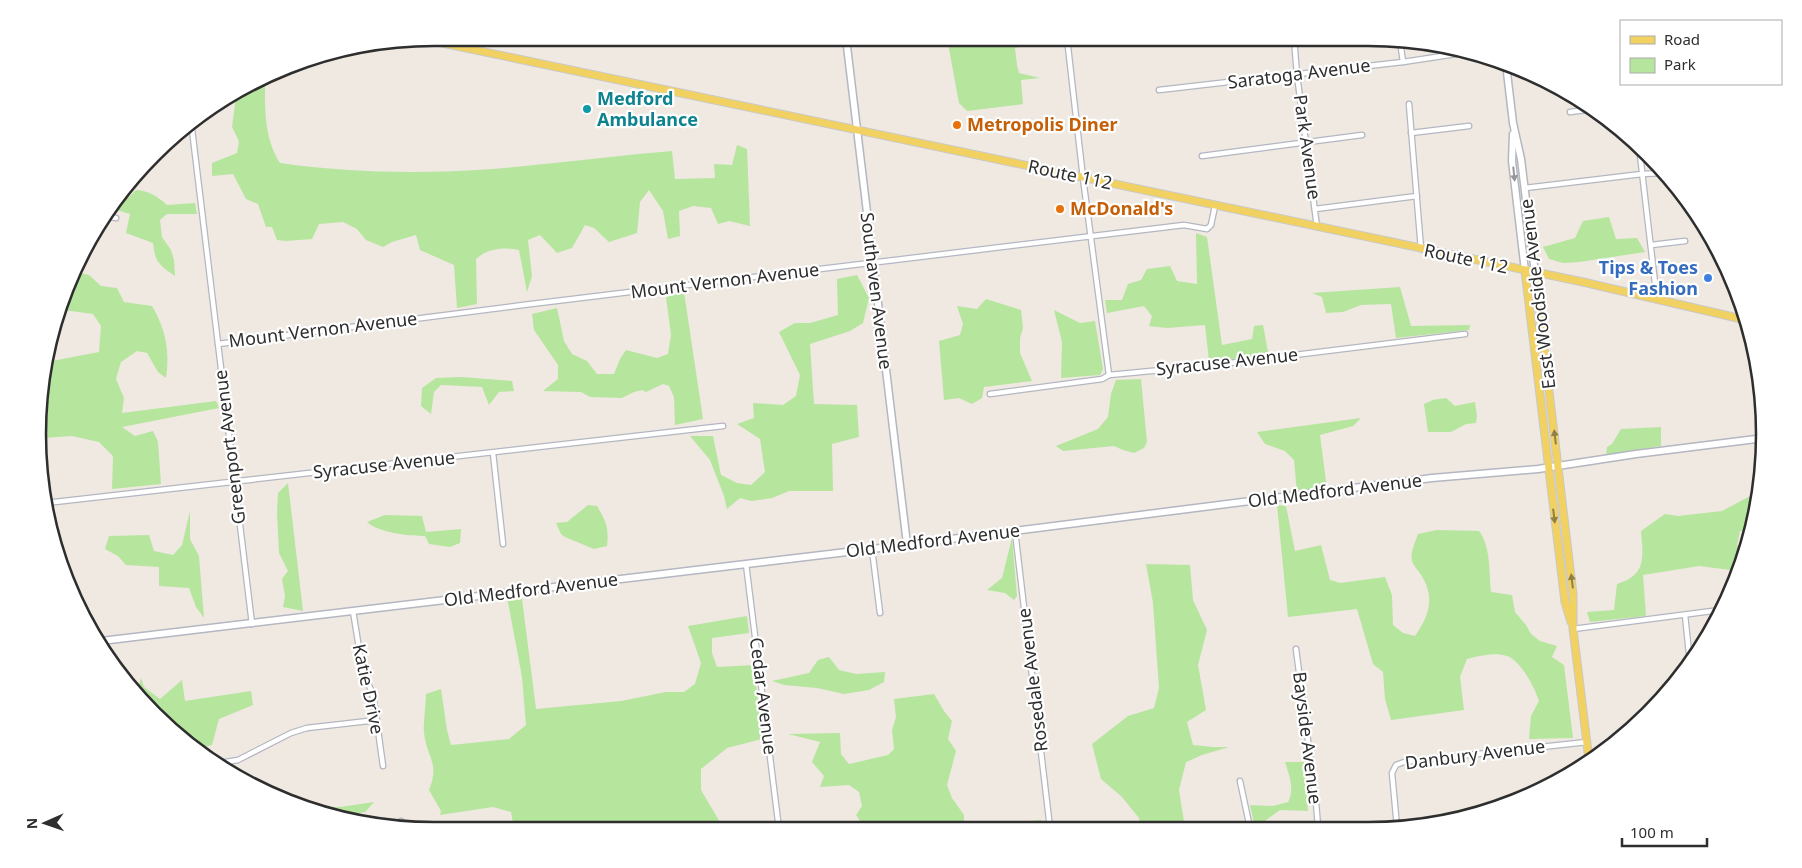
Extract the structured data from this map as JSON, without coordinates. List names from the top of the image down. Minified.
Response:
{"streets":{"main road":["Route 112","East Woodside Avenue"],"street":["Saratoga Avenue","Park Avenue","Mount Vernon Avenue","Southaven Avenue","Syracuse Avenue","Greenport Avenue","Old Medford Avenue","Rosedale Avenue","Katie Drive","Cedar Avenue","Bayside Avenue","Danbury Avenue"]},"crossings":[["Saratoga Avenue","Park Avenue"],["Park Avenue","Route 112"],["Route 112","Mount Vernon Avenue"],["Route 112","Southaven Avenue"],["Route 112","East Woodside Avenue"],["Mount Vernon Avenue","Southaven Avenue"],["Mount Vernon Avenue","Greenport Avenue"],["Southaven Avenue","Old Medford Avenue"],["East Woodside Avenue","Old Medford Avenue"],["Syracuse Avenue","Greenport Avenue"],["Greenport Avenue","Old Medford Avenue"],["Old Medford Avenue","Rosedale Avenue"],["Old Medford Avenue","Katie Drive"],["Old Medford Avenue","Cedar Avenue"]],"places":["Medford Ambulance","Metropolis Diner","McDonald's","Tips & Toes Fashion"],"legend":["Road","Park"],"scale_bar":"100 m","north":"left"}
